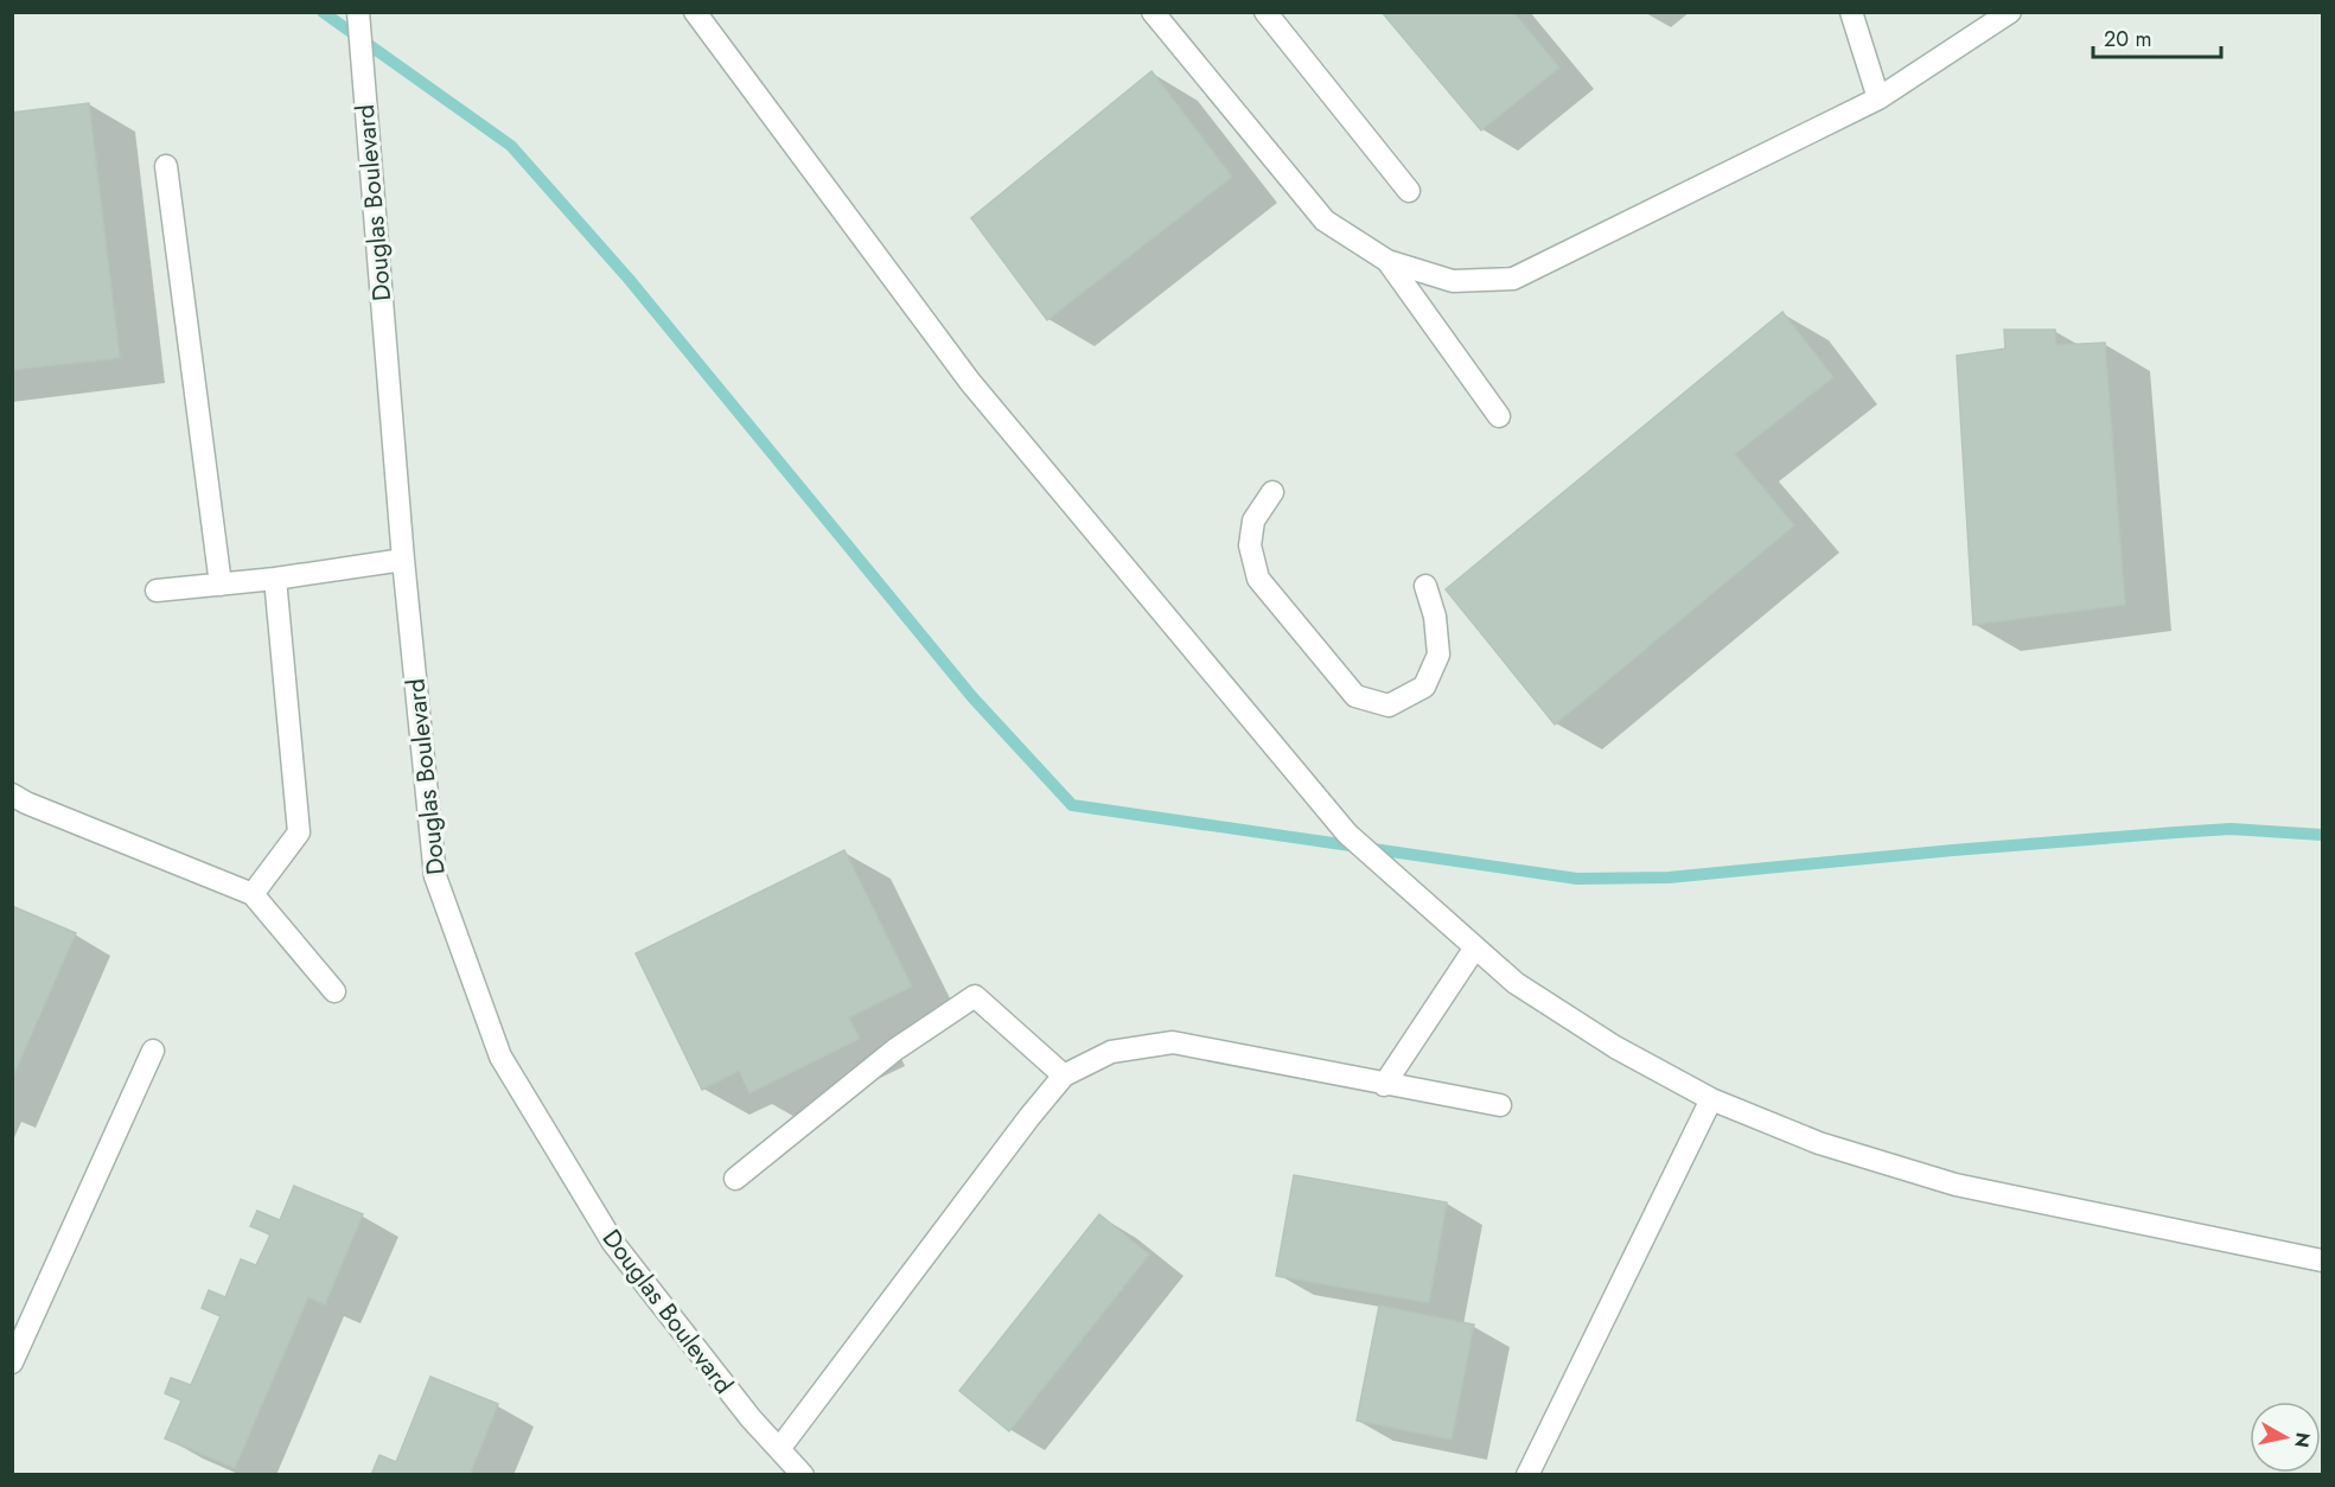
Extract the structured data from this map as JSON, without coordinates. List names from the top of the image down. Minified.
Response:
{"streets":{"street":["Douglas Boulevard"]},"scale_bar":"20 m","north":"right"}
